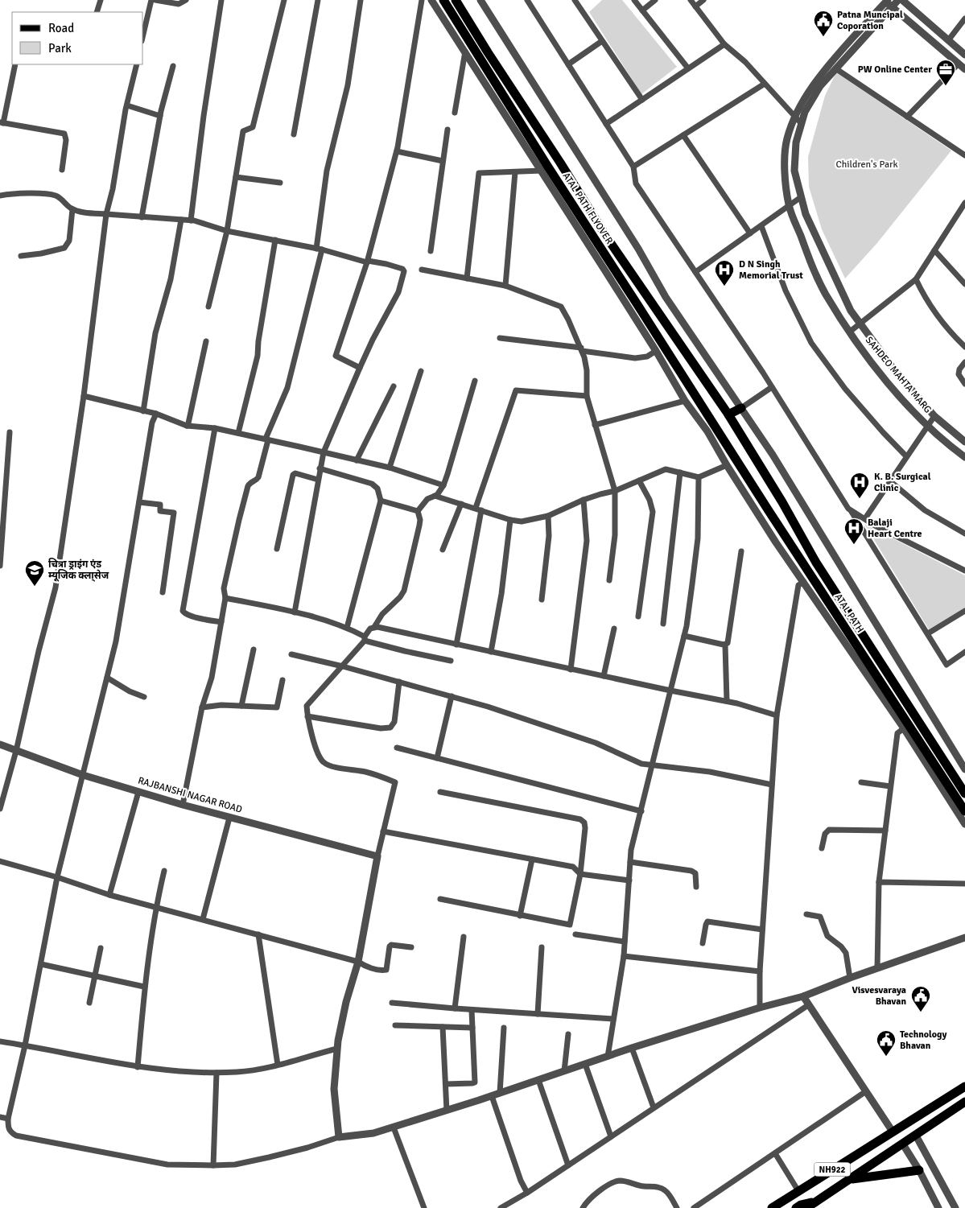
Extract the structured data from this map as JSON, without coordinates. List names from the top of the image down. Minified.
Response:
{"streets":{"main road":["ATAL PATH FLYOVER","ATAL PATH","NH922"],"street":["SAHDEO MAHTA MARG","RAJBANSHI NAGAR ROAD"]},"crossings":[["ATAL PATH FLYOVER","ATAL PATH"]],"parks":["Children's Park"],"places":{"public building":["Patna Muncipal Coporation","Visvesvaraya Bhavan","Technology Bhavan"],"office":["PW Online Center"],"hospital":["D N Singh Memorial Trust","K. B. Surgical Clinic","Balaji Heart Centre"],"school or university":["चित्रा ड्राइंग एंड म्यूजिक क्ला्सेज"]},"legend":["Road","Park"]}
